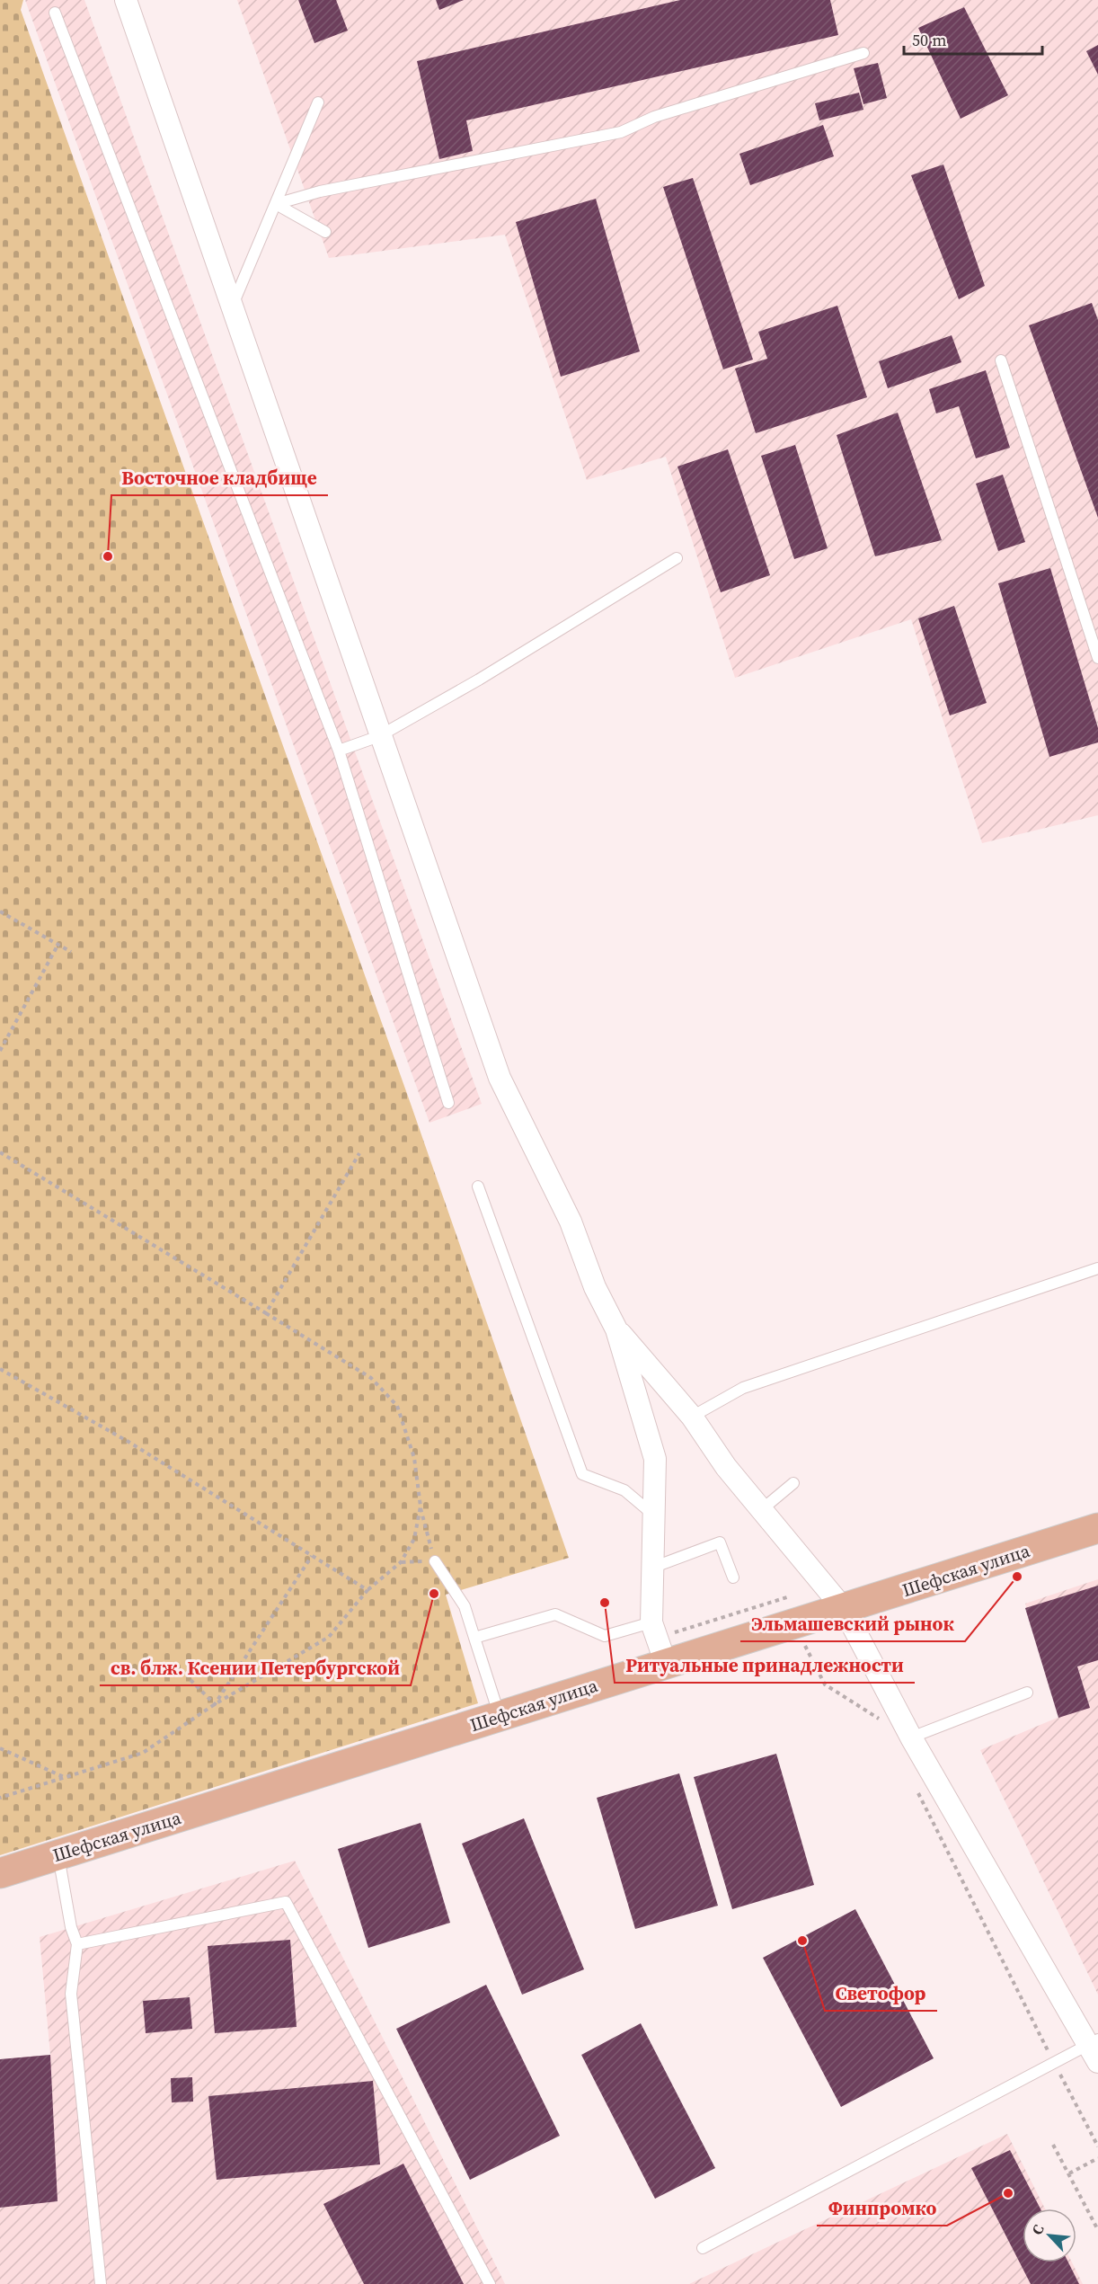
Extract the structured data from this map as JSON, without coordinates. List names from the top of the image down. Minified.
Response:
{"streets":{"main road":["Шефская улица"]},"places":["Восточное кладбище","Эльмашевский рынок","св. блж. Ксении Петербургской","Ритуальные принадлежности","Светофор","Финпромко"],"scale_bar":"50 m","north":"top left"}
